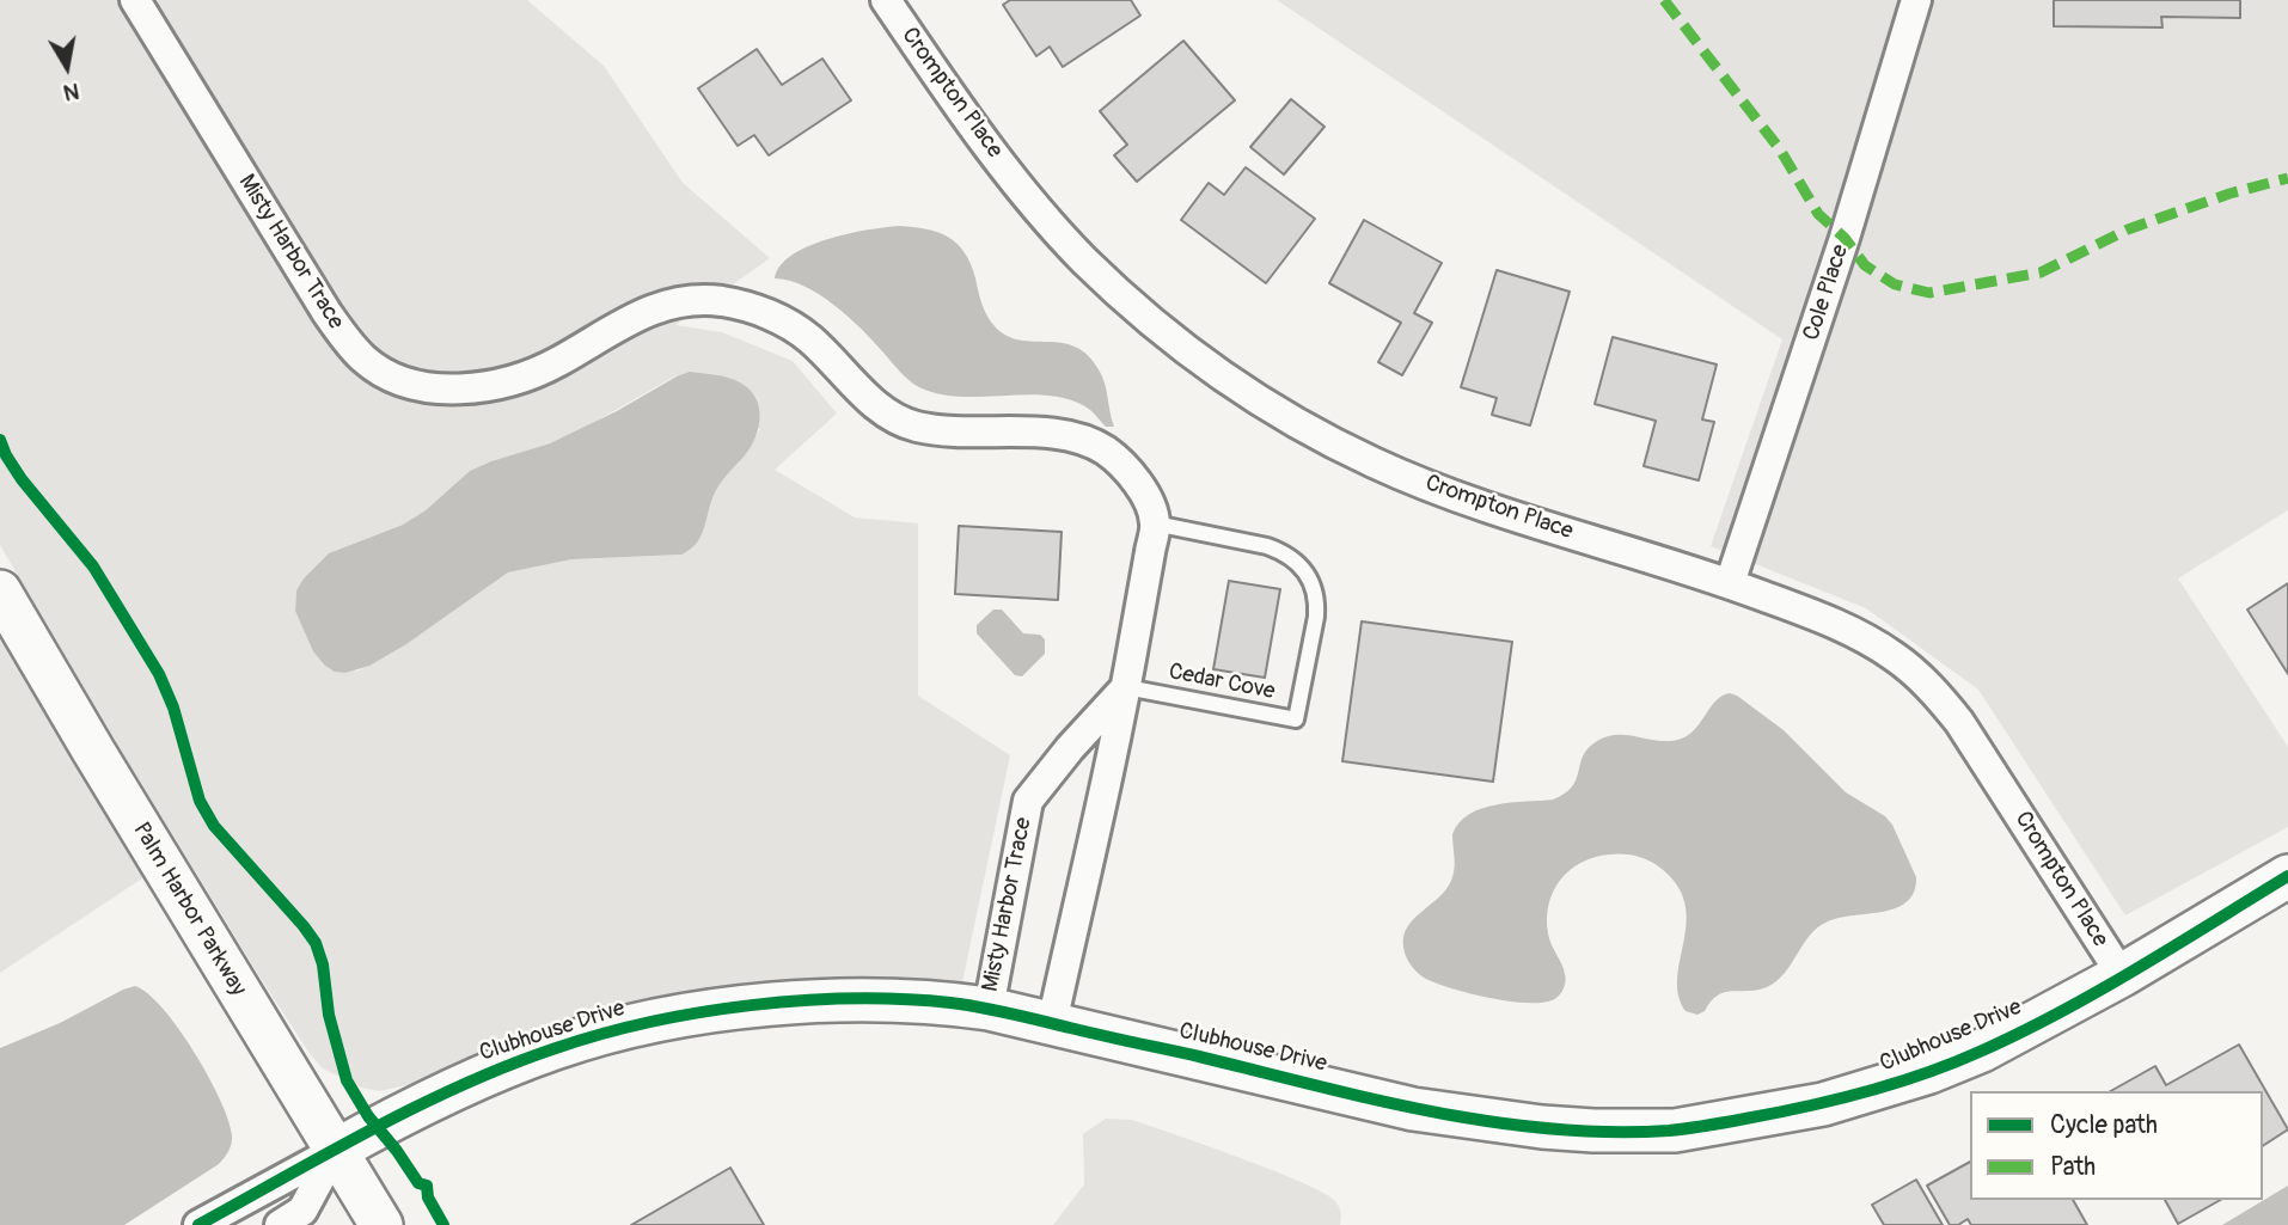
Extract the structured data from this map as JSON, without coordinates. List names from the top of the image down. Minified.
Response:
{"streets":{"street":["Crompton Place","Misty Harbor Trace","Cole Place","Palm Harbor Parkway","Clubhouse Drive"],"lane":["Cedar Cove"]},"crossings":[["Crompton Place","Cole Place"],["Crompton Place","Clubhouse Drive"],["Misty Harbor Trace","Cedar Cove"],["Misty Harbor Trace","Clubhouse Drive"],["Palm Harbor Parkway","Clubhouse Drive"]],"legend":["Cycle path","Path"],"north":"bottom"}
